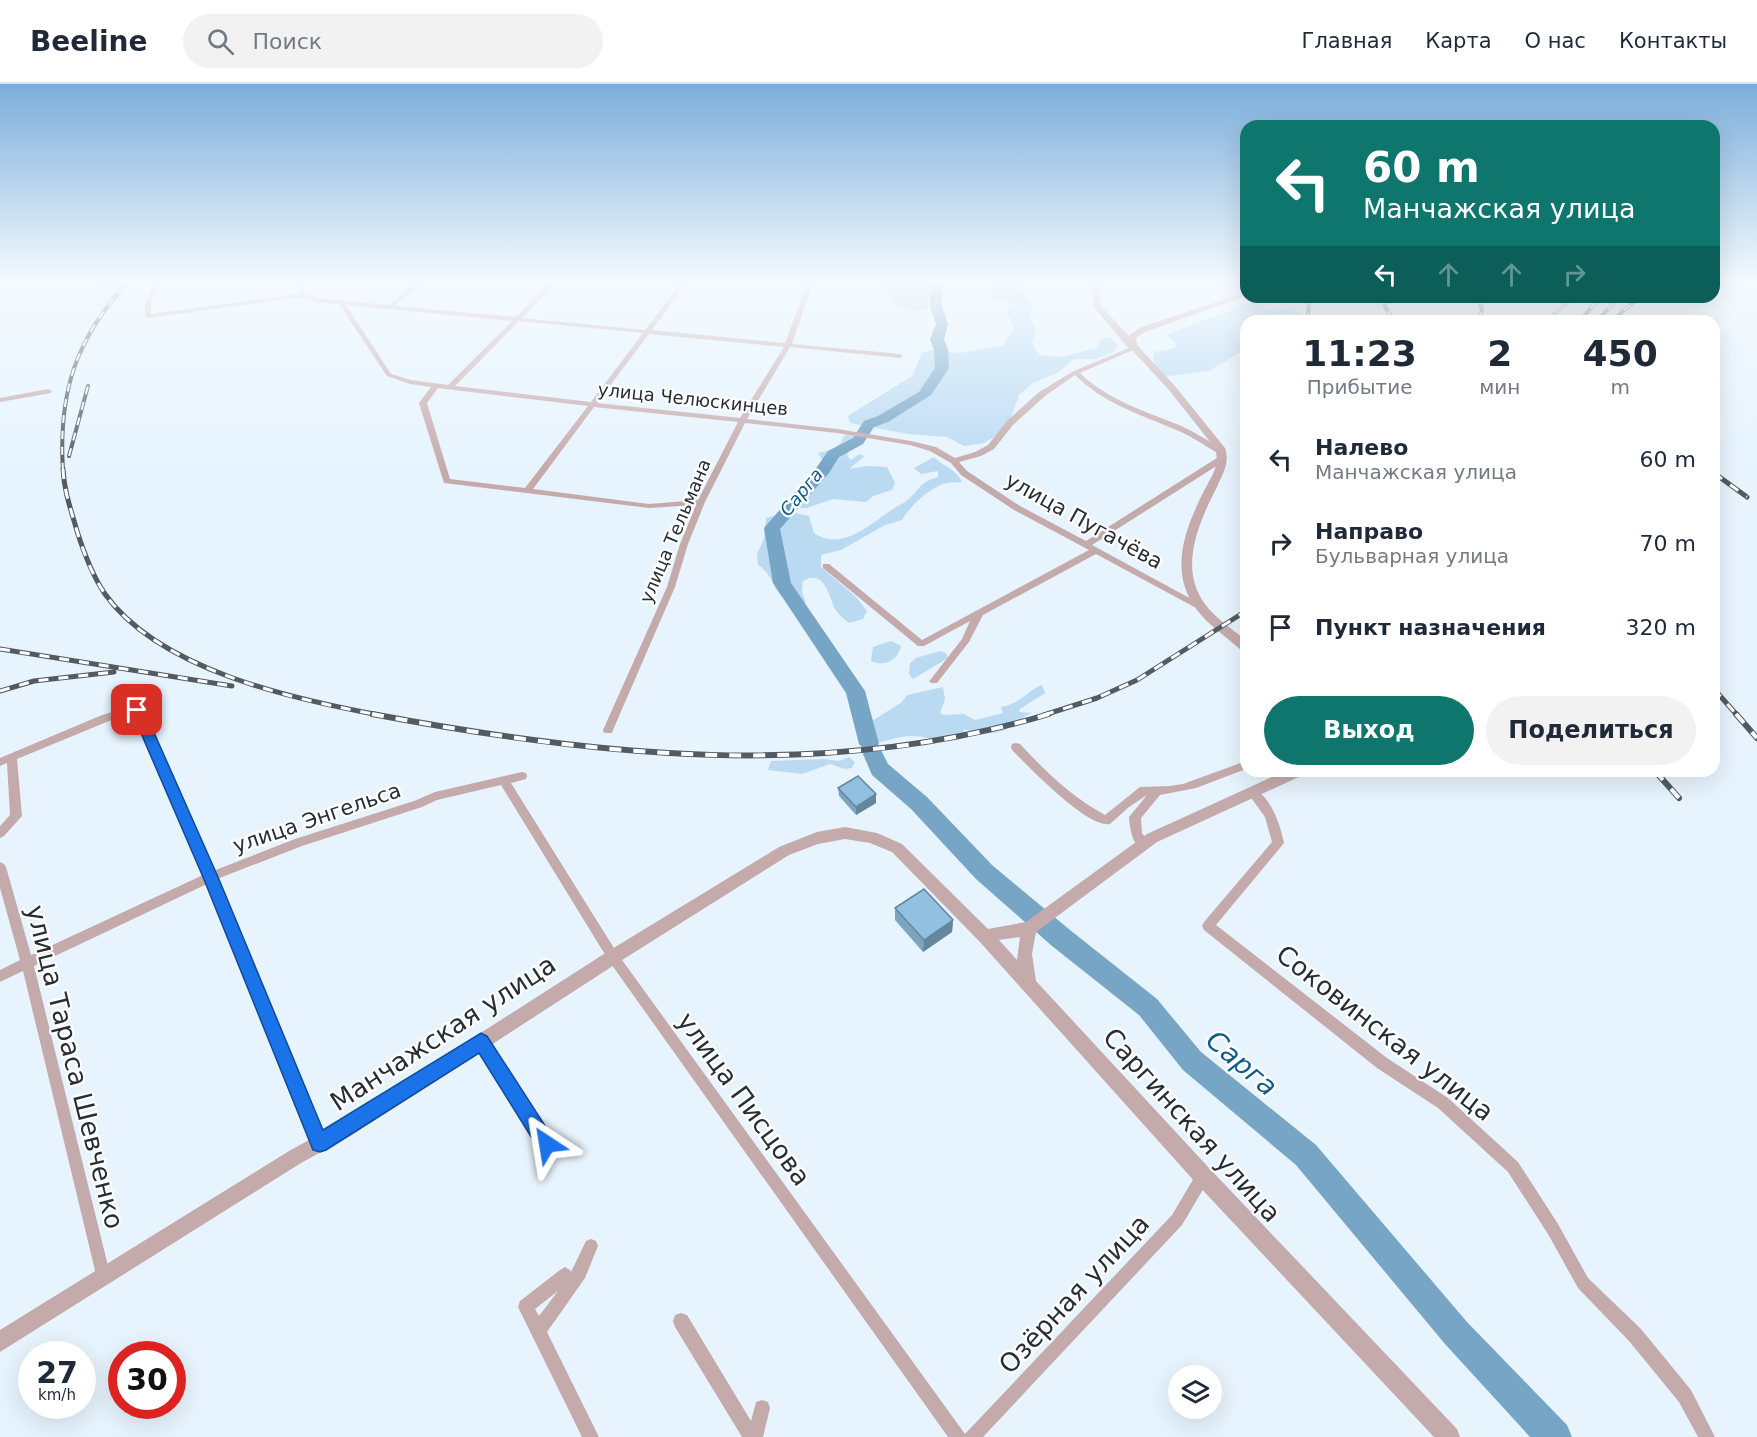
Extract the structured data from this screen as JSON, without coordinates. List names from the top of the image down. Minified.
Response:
{"streets":{"street":["улица Челюскинцев","улица Пугачёва","улица Тельмана","улица Энгельса","Манчажская улица","Соковинская улица","улица Тараса Шевченко","улица Писцова","Саргинская улица","Озёрная улица"]},"crossings":[["улица Челюскинцев","улица Пугачёва"],["улица Челюскинцев","улица Тельмана"],["улица Энгельса","улица Тараса Шевченко"],["улица Энгельса","улица Писцова"],["Манчажская улица","улица Тараса Шевченко"],["Манчажская улица","улица Писцова"],["Манчажская улица","Саргинская улица"],["Саргинская улица","Озёрная улица"]],"water":["Сарга"],"page":{"header":"Beeline","search":"Поиск","nav":["Главная","Карта","О нас","Контакты"],"turn":["60 m","Манчажская улица"],"eta":["11:23","Прибытие","2","мин","450","m"],"list":[{"name":"Налево","note":"Манчажская улица","value":"60 m"},{"name":"Направо","note":"Бульварная улица","value":"70 m"},{"name":"Пункт назначения","value":"320 m"}],"buttons":["Выход","Поделиться"],"speed":"27 km/h","limit":"30"}}
